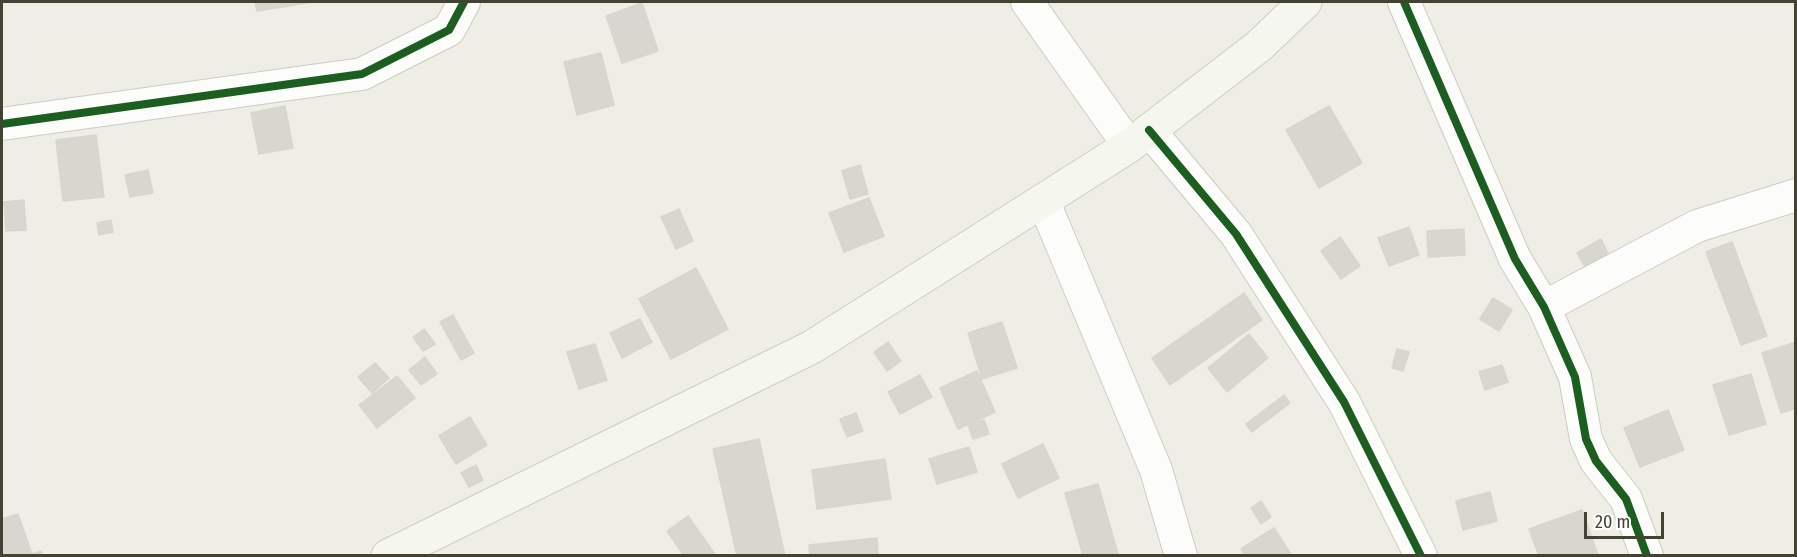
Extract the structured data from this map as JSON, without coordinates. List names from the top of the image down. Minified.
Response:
{"scale_bar":"20 m"}
